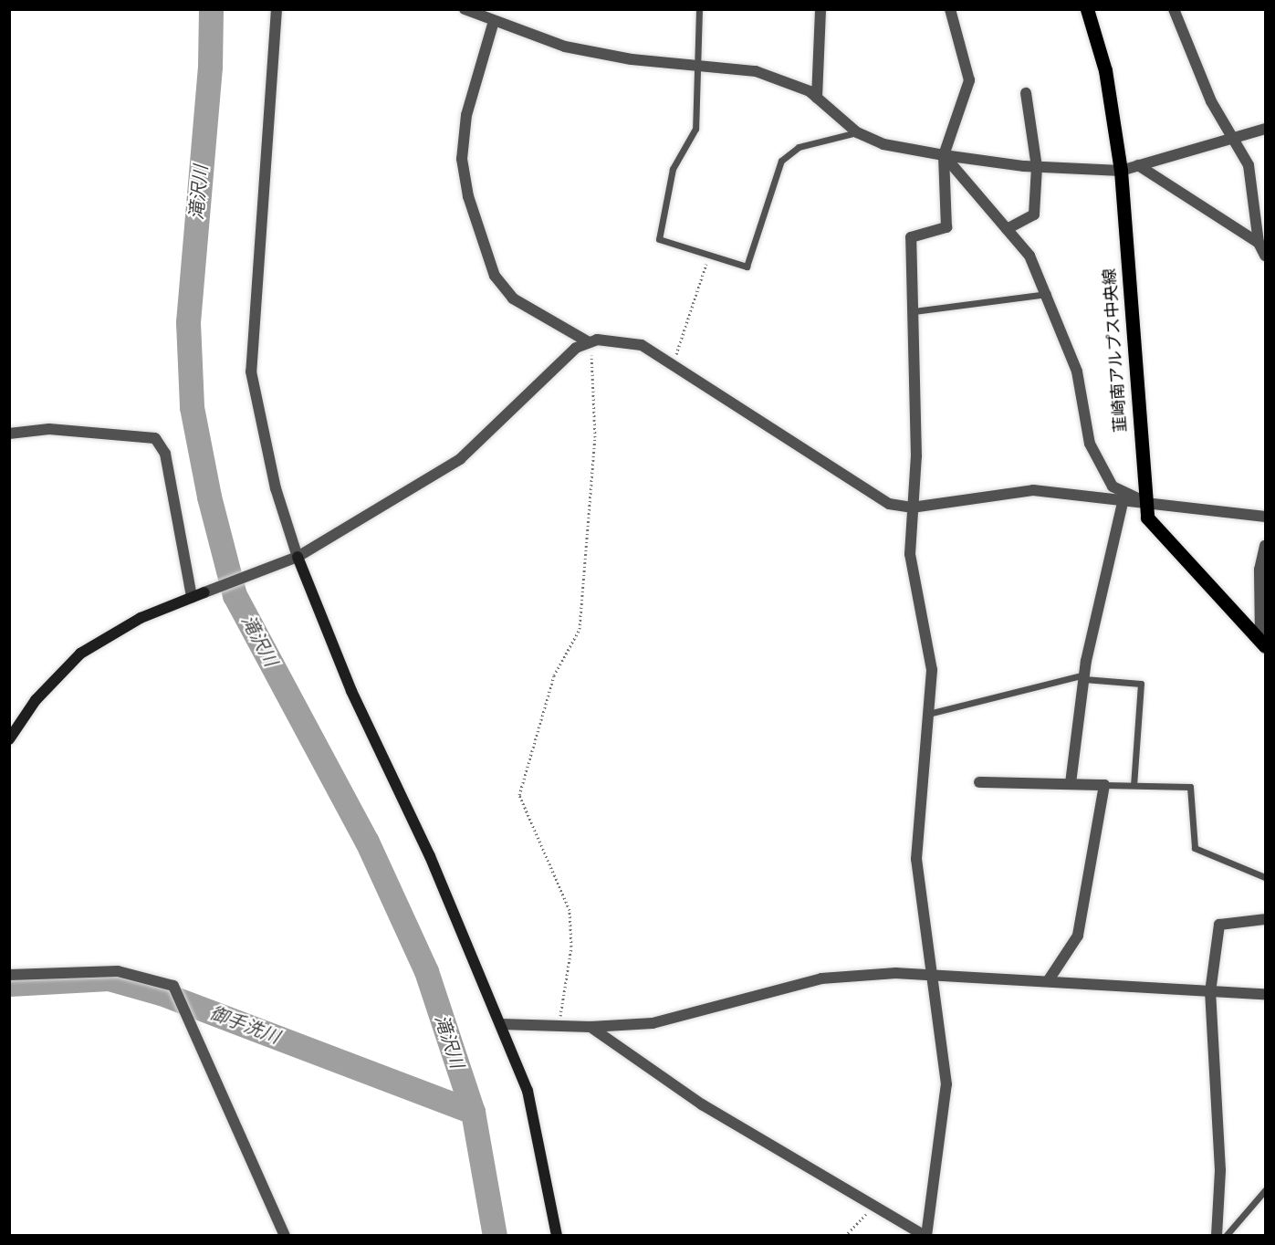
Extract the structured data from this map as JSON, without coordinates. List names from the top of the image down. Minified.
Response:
{"streets":{"main road":["韮崎南アルプス中央線"]},"water":["滝沢川","御手洗川"]}
